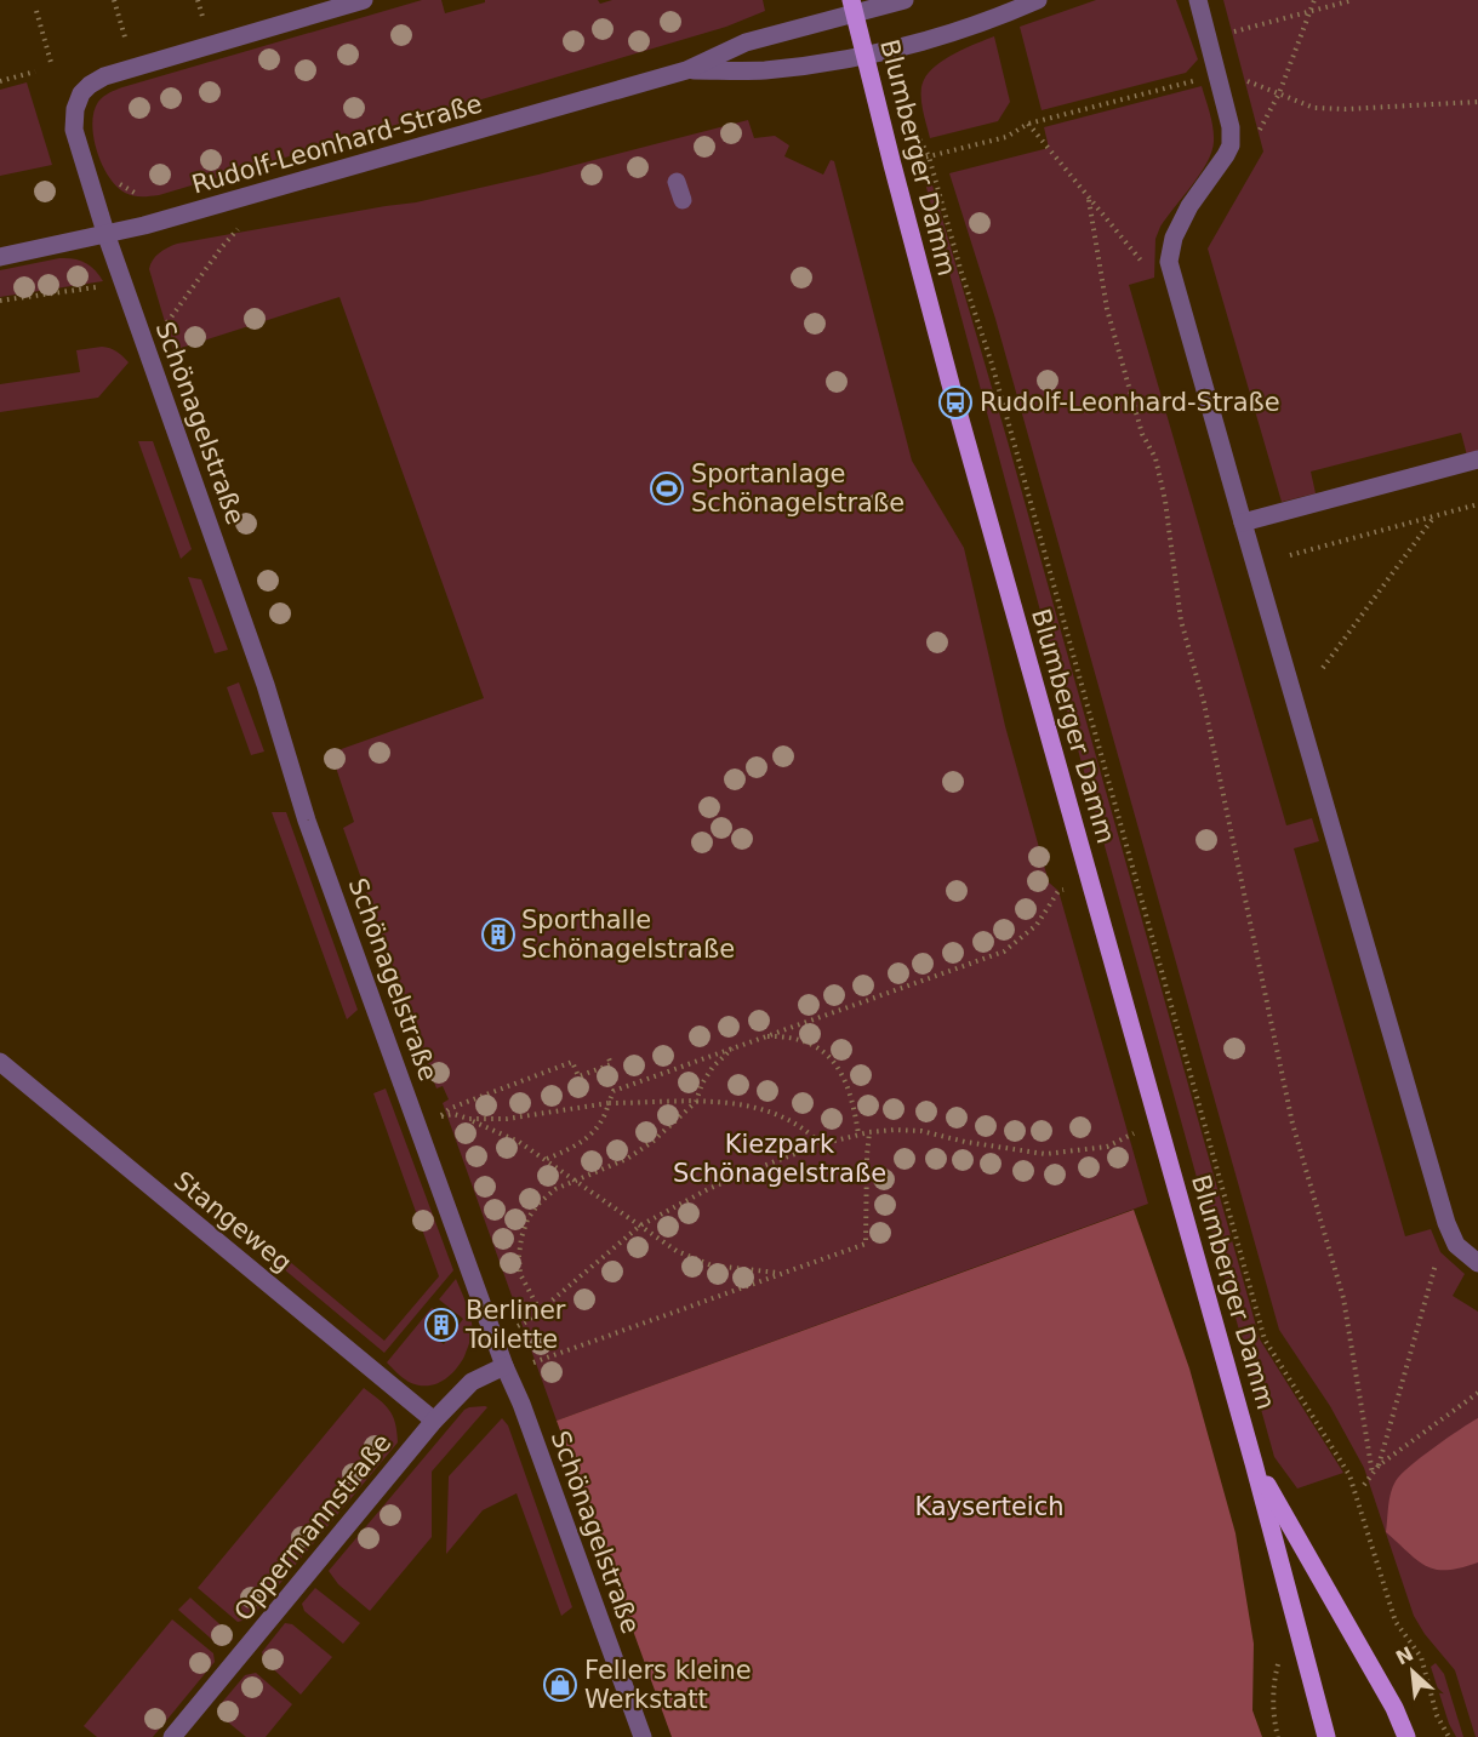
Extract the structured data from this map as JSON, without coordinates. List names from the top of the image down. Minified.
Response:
{"streets":{"main road":["Blumberger Damm"],"street":["Rudolf-Leonhard-Straße","Schönagelstraße","Stangeweg","Oppermannstraße"]},"crossings":[["Rudolf-Leonhard-Straße","Blumberger Damm"],["Rudolf-Leonhard-Straße","Schönagelstraße"],["Schönagelstraße","Oppermannstraße"],["Stangeweg","Oppermannstraße"]],"parks":["Kiezpark Schönagelstraße","Kayserteich"],"places":{"bus stop":["Rudolf-Leonhard-Straße"],"sports":["Sportanlage Schönagelstraße"],"building":["Sporthalle Schönagelstraße","Berliner Toilette"],"shop":["Fellers kleine Werkstatt"]},"north":"top left"}
